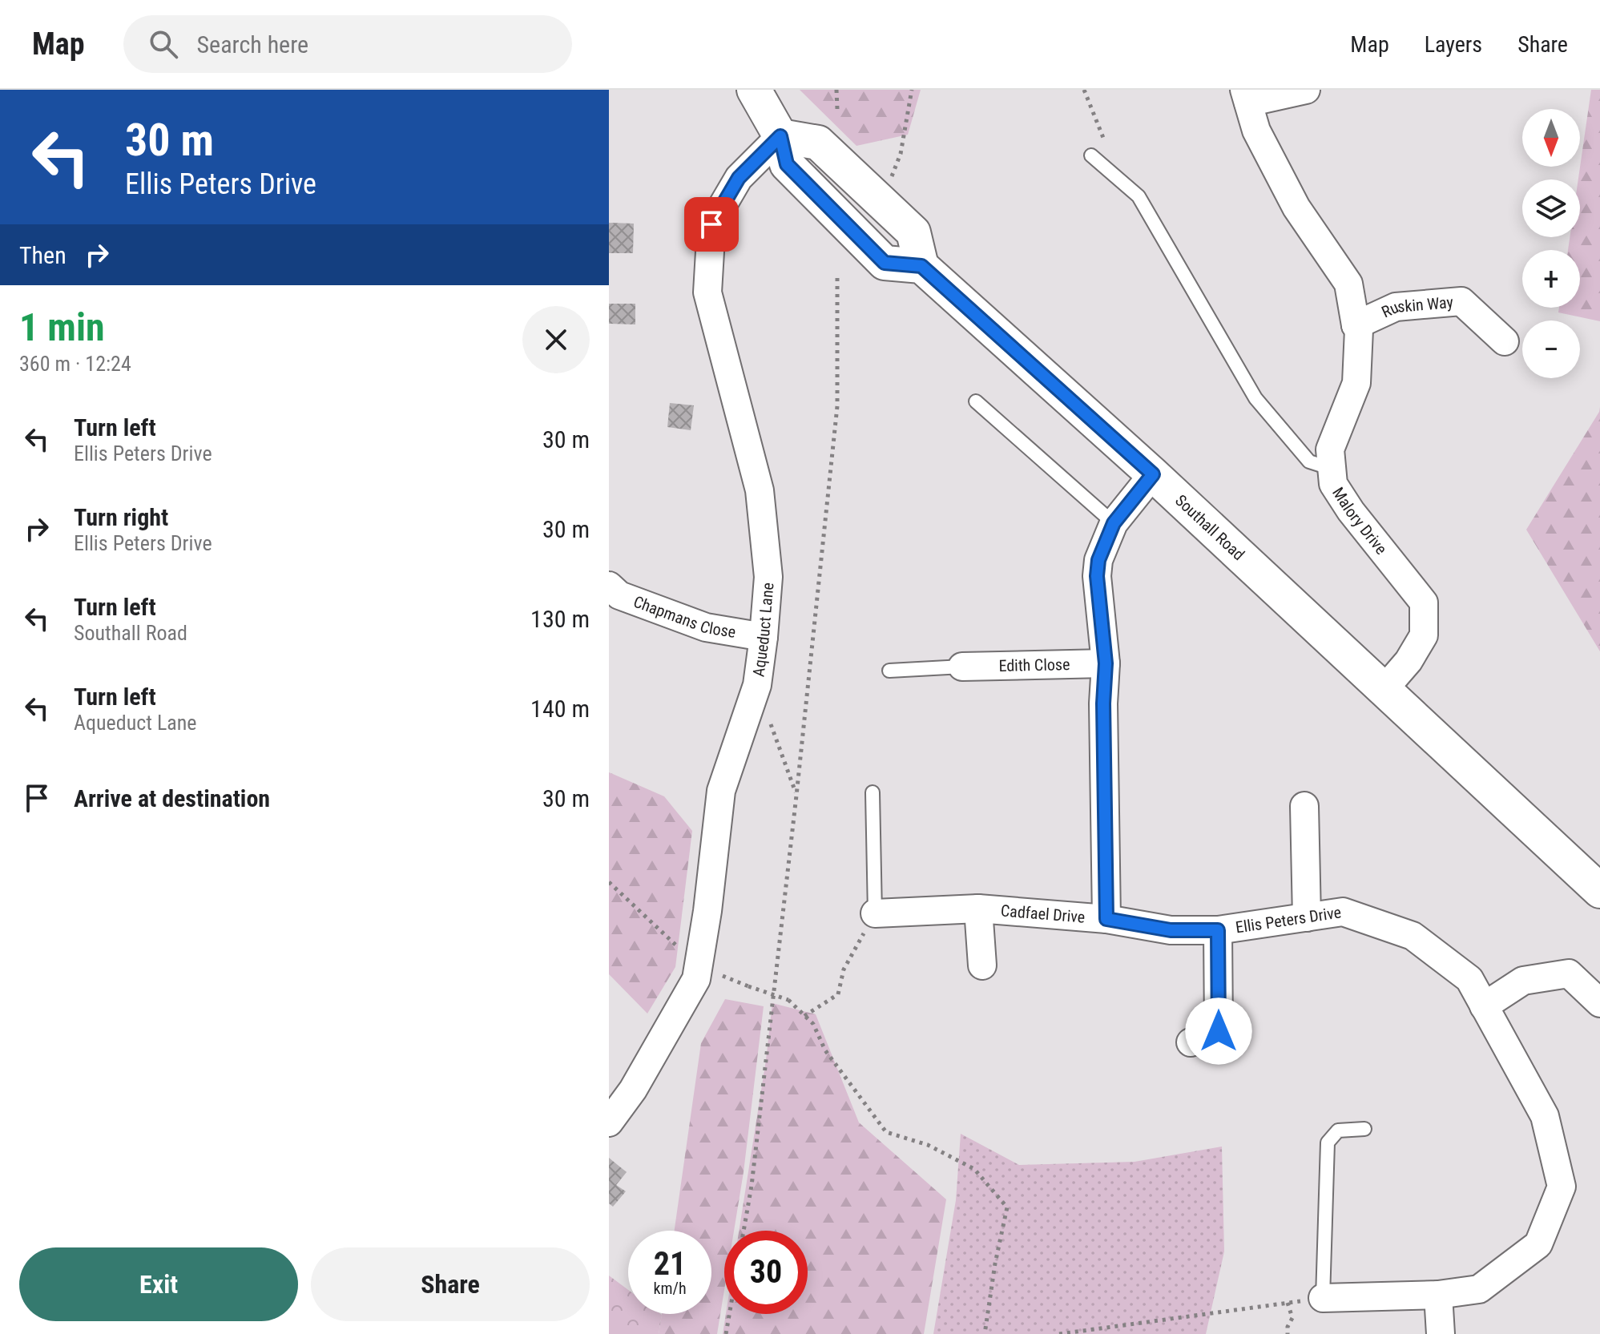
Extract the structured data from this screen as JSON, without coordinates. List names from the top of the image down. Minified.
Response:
{"streets":{"street":["Ruskin Way","Malory Drive","Southall Road","Chapmans Close","Aqueduct Lane","Edith Close","Cadfael Drive","Ellis Peters Drive"]},"crossings":[["Ruskin Way","Malory Drive"],["Malory Drive","Southall Road"],["Southall Road","Aqueduct Lane"],["Chapmans Close","Aqueduct Lane"],["Cadfael Drive","Ellis Peters Drive"]],"north":"bottom","page":{"header":"Map","search":"Search here","nav":["Map","Layers","Share"],"turn":["30 m","Ellis Peters Drive"],"map_buttons":["+","−"],"then":"Then","heading":["1 min","360 m · 12:24"],"list":[{"name":"Turn left","note":"Ellis Peters Drive","value":"30 m"},{"name":"Turn right","note":"Ellis Peters Drive","value":"30 m"},{"name":"Turn left","note":"Southall Road","value":"130 m"},{"name":"Turn left","note":"Aqueduct Lane","value":"140 m"},{"name":"Arrive at destination","value":"30 m"}],"speed":"21 km/h","limit":"30","buttons":["Exit","Share"]}}
